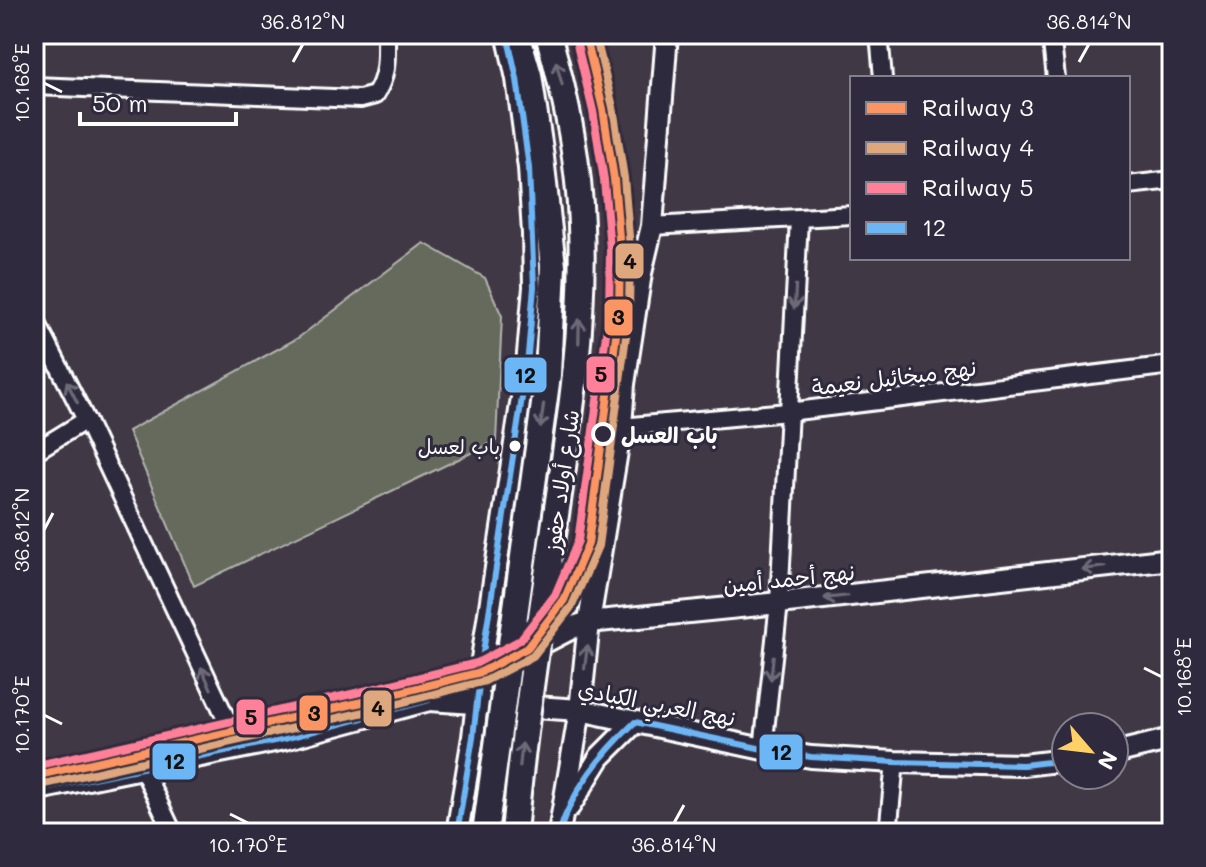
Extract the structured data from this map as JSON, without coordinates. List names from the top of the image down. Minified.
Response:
{"streets":{"main road":["شارع أولاد حفوز"],"street":["نهج ميخائيل نعيمة","نهج أحمد أمين","نهج العربي الكبادي"]},"crossings":[["نهج أحمد أمين","نهج العربي الكبادي"]],"one_way":["نهج أحمد أمين"],"places":["باب العسل","باب لعسل"],"lines":["rail line 3","rail line 4","transit line 12","rail line 5"],"legend":["Railway 3","Railway 4","Railway 5","12"],"scale_bar":"50 m","north":"bottom right","coordinates":["36.812°N","36.814°N","10.168°E","10.170°E"]}
